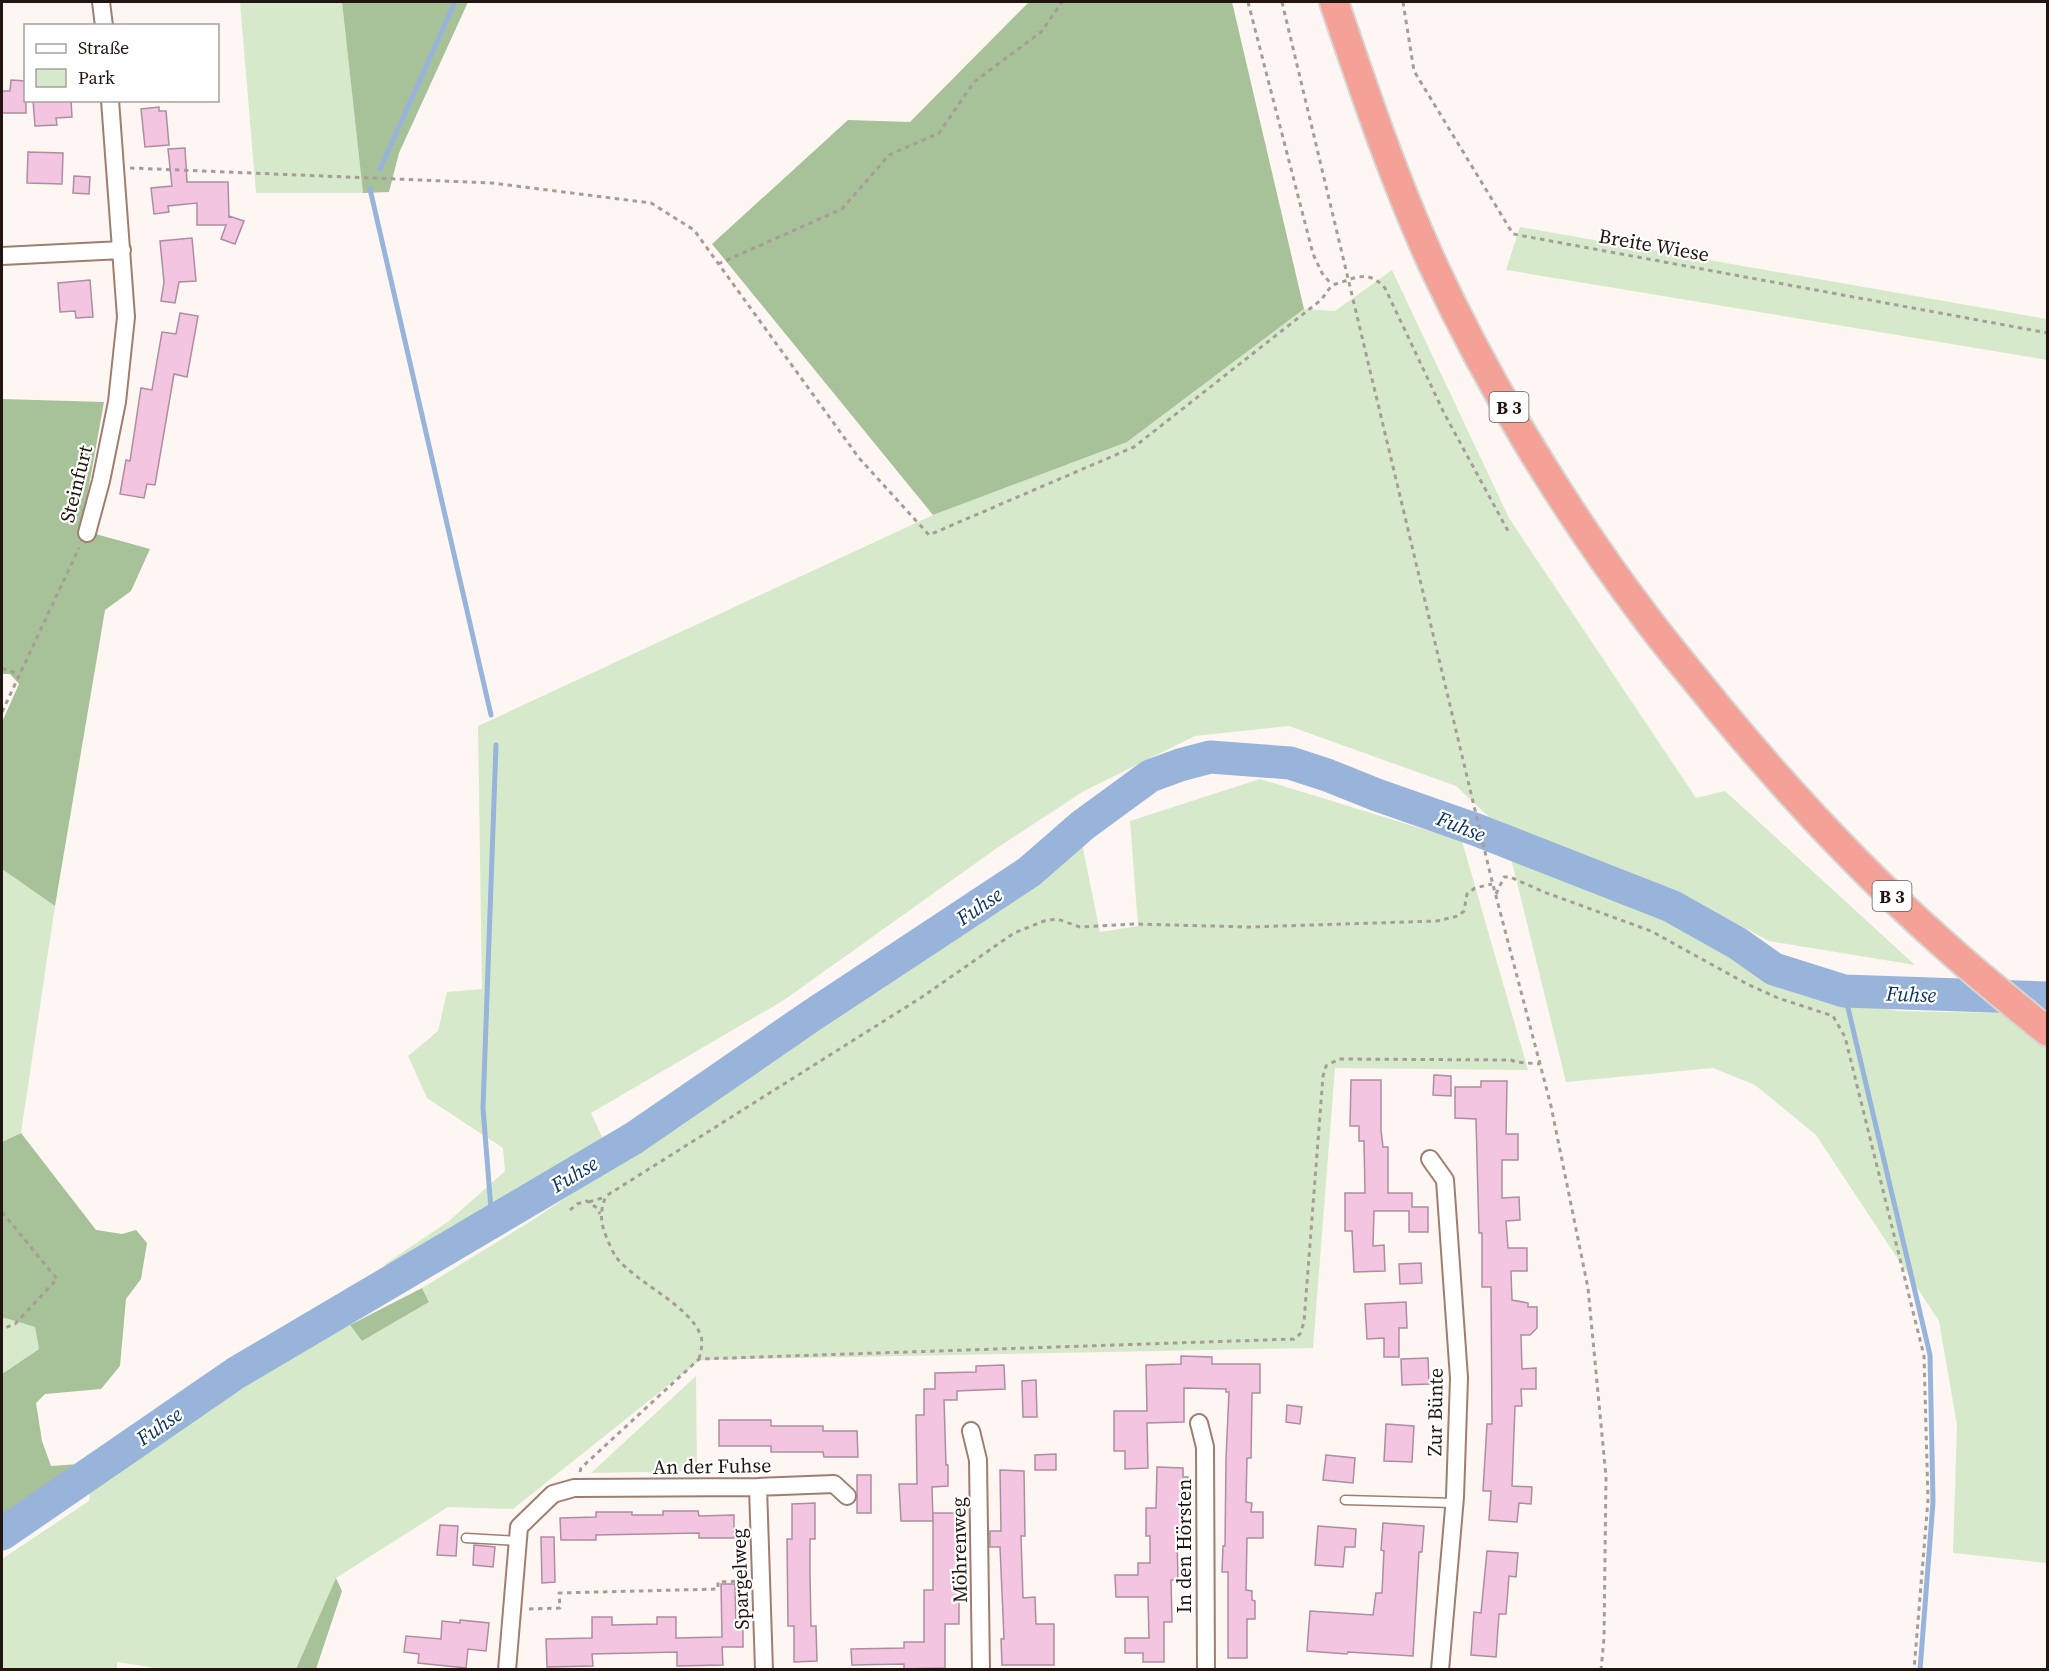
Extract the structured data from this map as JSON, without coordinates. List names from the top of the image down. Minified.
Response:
{"streets":{"highway":["B 3"],"street":["Steinfurt","Zur Bünte","An der Fuhse","In den Hörsten","Möhrenweg","Spargelweg"],"path":["Breite Wiese"]},"crossings":[["An der Fuhse","Spargelweg"]],"water":["Fuhse"],"legend":["Straße","Park"]}
